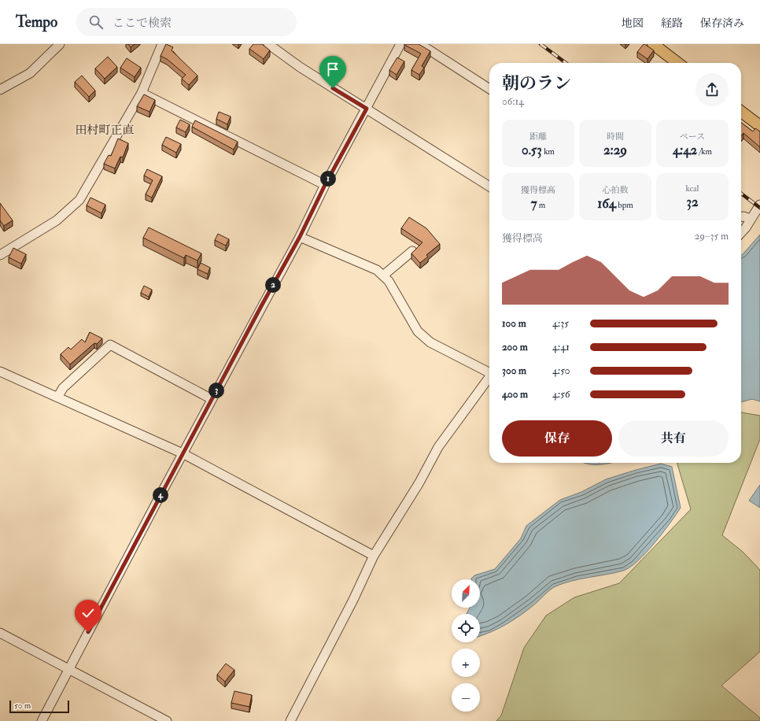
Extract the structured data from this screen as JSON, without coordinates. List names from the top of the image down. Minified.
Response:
{"districts":["田村町正直"],"scale_bar":"50 m","north":"top right","page":{"header":"Tempo","search":"ここで検索","nav":["地図","経路","保存済み"],"heading":["朝のラン","06:14"],"stats":[["距離","0.53 km"],["時間","2:29"],["ペース","4:42 /km"],["獲得標高","7 m"],["心拍数","164 bpm"],["kcal","32"]],"pins":["1","2","3","4"],"chart":["獲得標高","29–35 m"],"list":[{"name":"100 m","note":"4:35"},{"name":"200 m","note":"4:41"},{"name":"300 m","note":"4:50"},{"name":"400 m","note":"4:56"}],"buttons":["保存","共有"],"map_buttons":["+","−"],"scale":"50 m"}}
